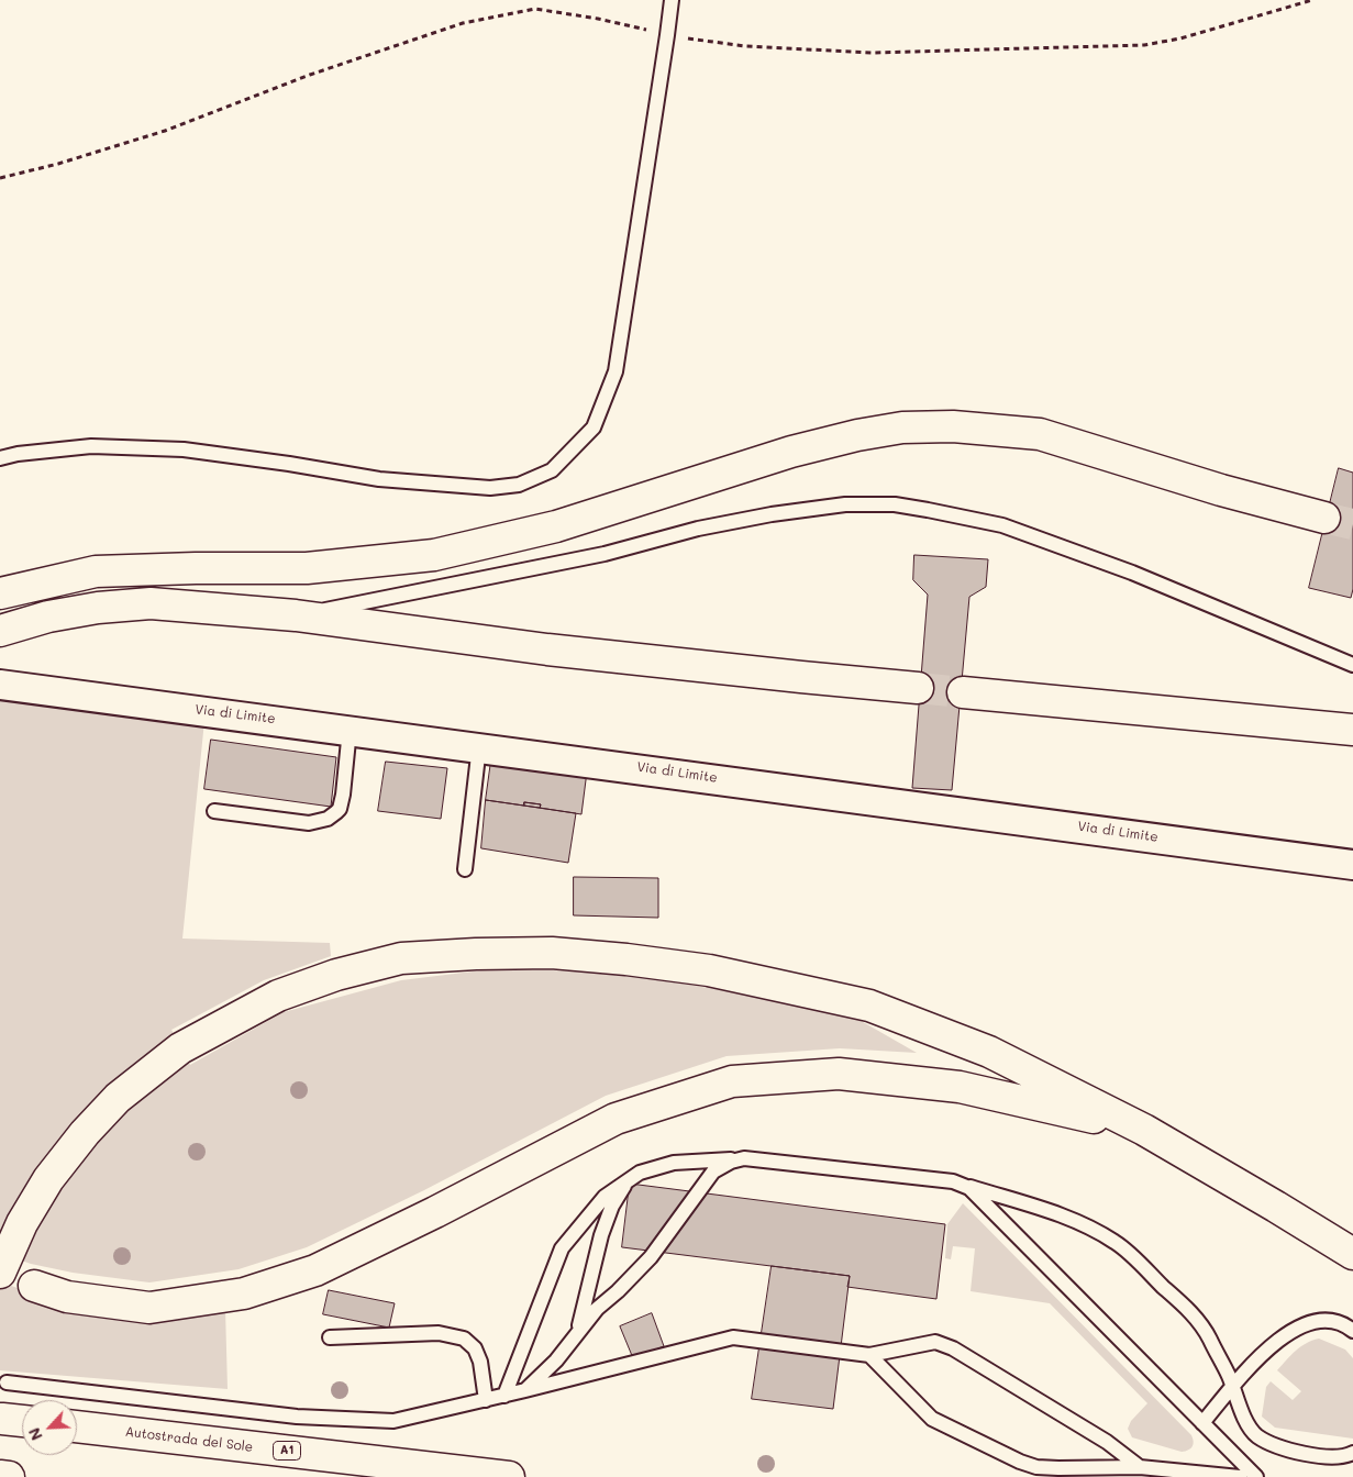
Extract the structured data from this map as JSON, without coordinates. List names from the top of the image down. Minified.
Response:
{"streets":{"highway":["Autostrada del Sole","A1"],"street":["Via di Limite"]},"north":"bottom left"}
